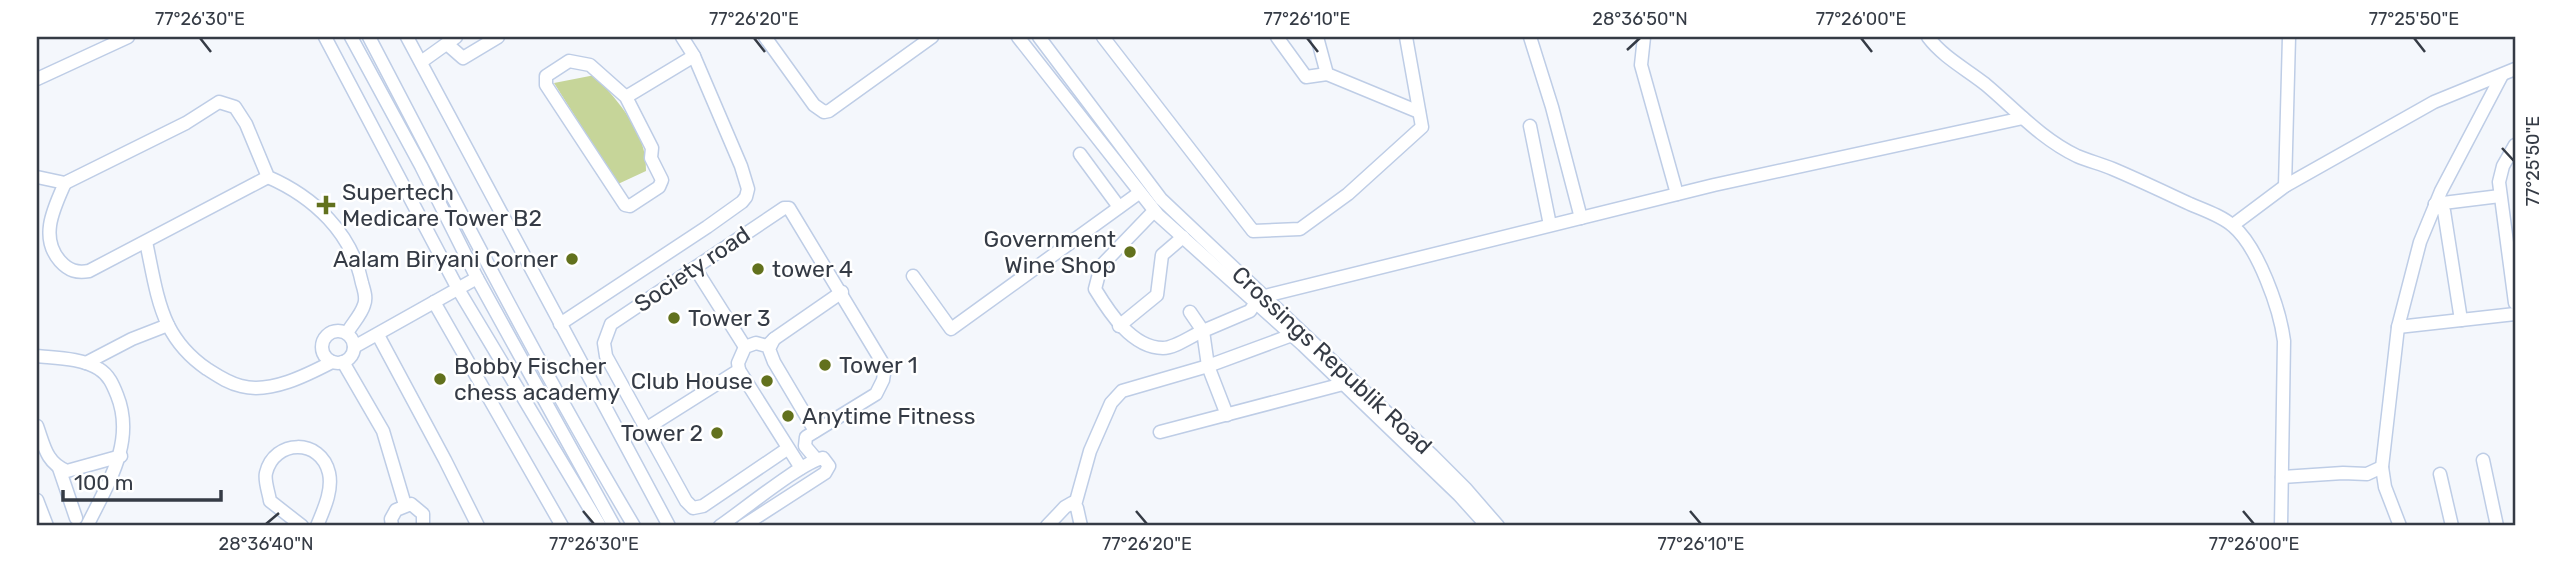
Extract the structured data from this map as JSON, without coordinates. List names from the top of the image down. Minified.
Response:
{"streets":{"street":["Society road","Crossings Republik Road"]},"places":{"health":["Supertech Medicare Tower B2"],"other":["Government Wine Shop","Aalam Biryani Corner","tower 4","Tower 3","Tower 1","Bobby Fischer chess academy","Club House","Anytime Fitness","Tower 2"]},"scale_bar":"100 m","coordinates":["77°26'30\"E","77°26'20\"E","77°26'10\"E","28°36'50\"N","77°26'00\"E","77°25'50\"E","28°36'40\"N"]}
